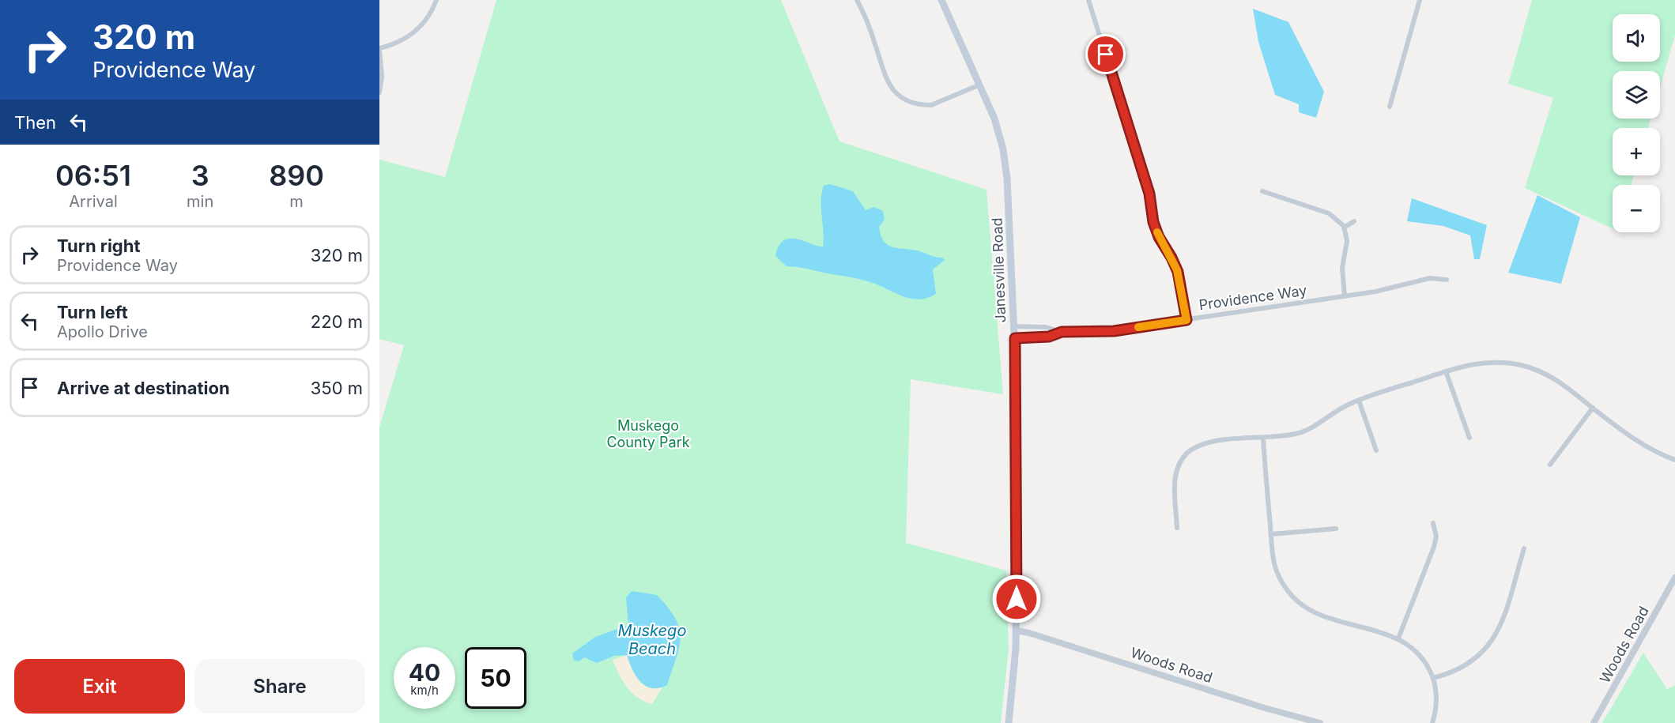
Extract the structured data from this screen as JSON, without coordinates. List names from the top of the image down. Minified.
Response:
{"streets":{"main road":["Janesville Road"],"street":["Providence Way","Woods Road"]},"crossings":[["Janesville Road","Providence Way"],["Janesville Road","Woods Road"]],"water":["Muskego Beach"],"parks":["Muskego County Park"],"page":{"turn":["320 m","Providence Way"],"map_buttons":["+","−"],"then":"Then","eta":["06:51","Arrival","3","min","890","m"],"list":[{"name":"Turn right","note":"Providence Way","value":"320 m"},{"name":"Turn left","note":"Apollo Drive","value":"220 m"},{"name":"Arrive at destination","value":"350 m"}],"speed":"40 km/h","limit":"50","buttons":["Exit","Share"]}}
